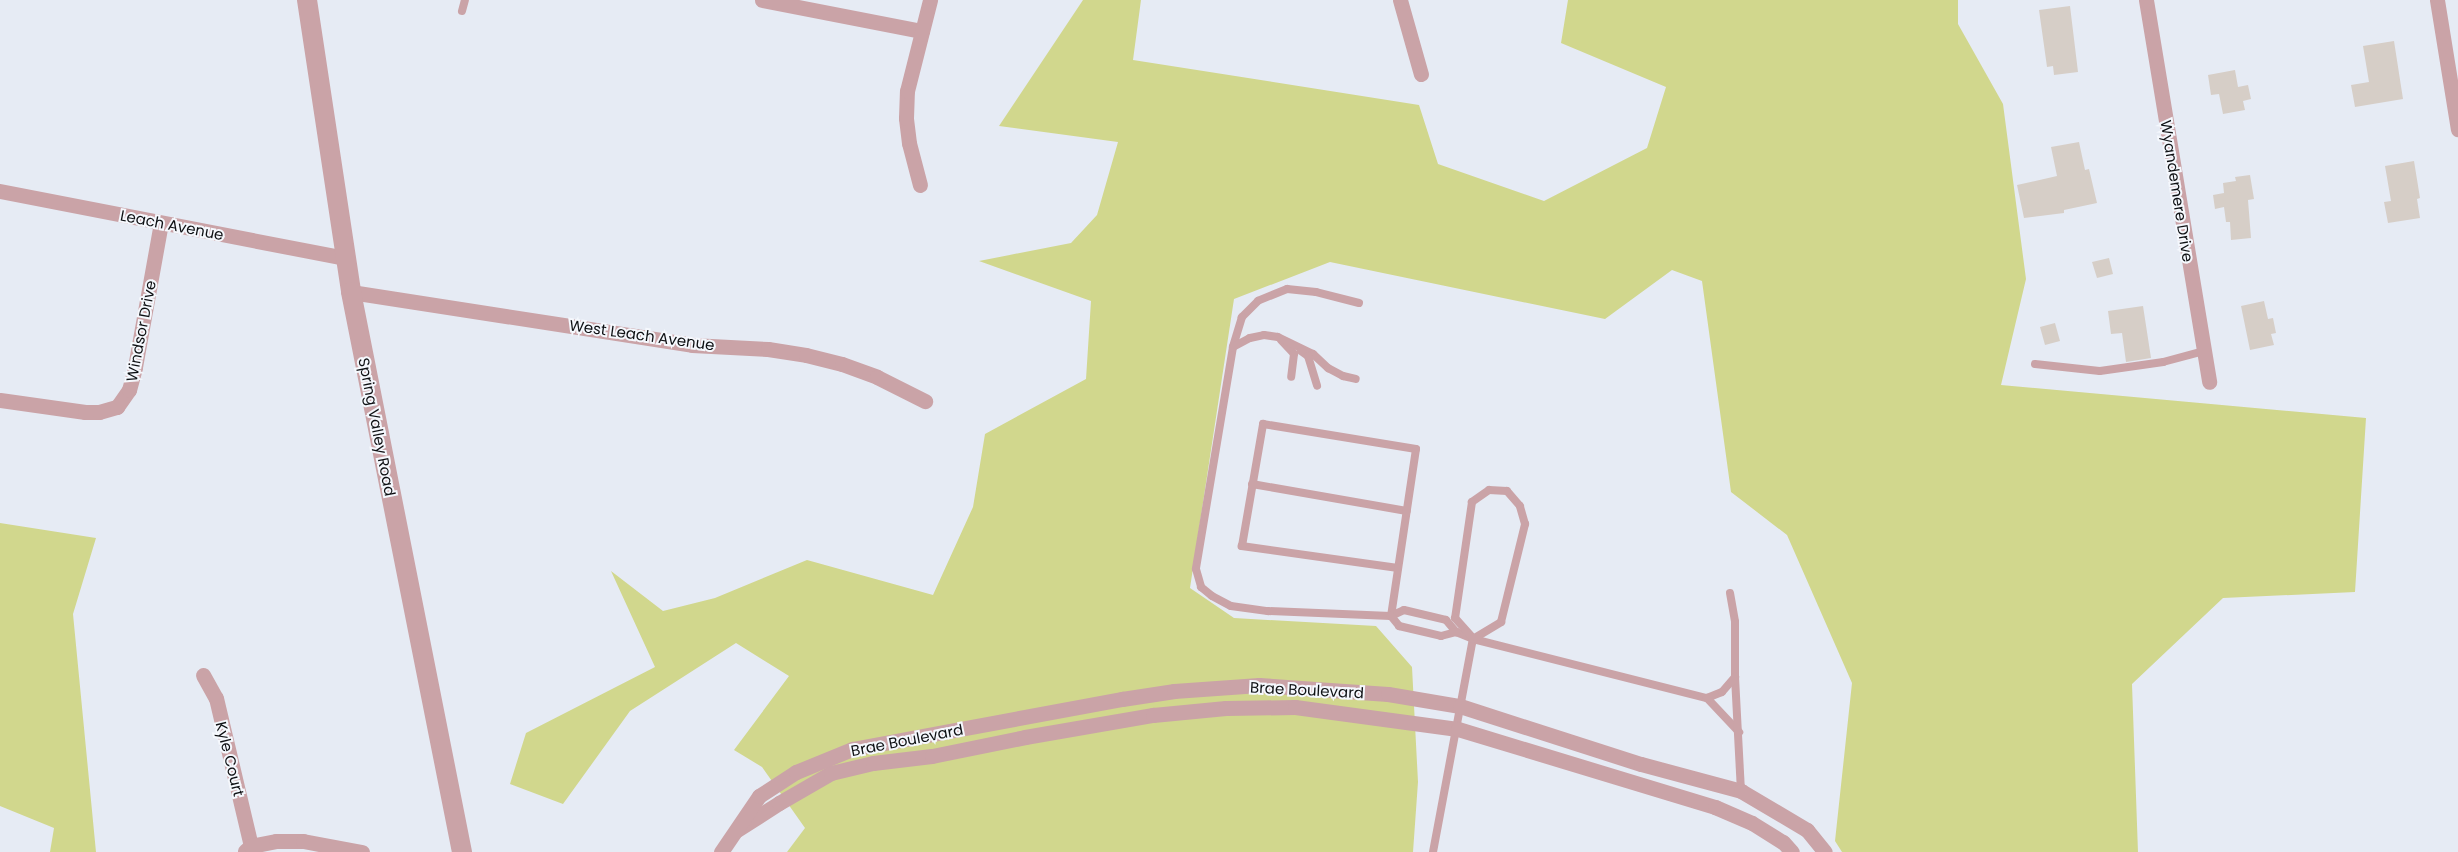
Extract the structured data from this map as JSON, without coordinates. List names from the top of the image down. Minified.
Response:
{"streets":{"street":["Wyandemere Drive","Leach Avenue","Windsor Drive","West Leach Avenue","Spring Valley Road","Brae Boulevard","Kyle Court"]},"crossings":[["Leach Avenue","Windsor Drive"],["Leach Avenue","Spring Valley Road"],["West Leach Avenue","Spring Valley Road"]]}
